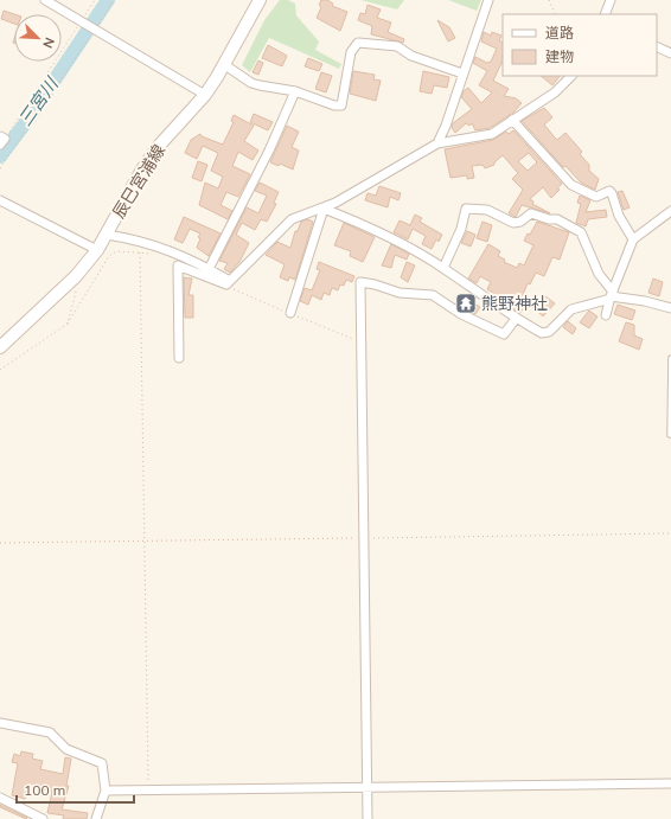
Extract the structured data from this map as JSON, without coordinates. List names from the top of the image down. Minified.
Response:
{"streets":{"main road":["辰巳宮浦線"]},"water":["三宮川"],"places":{"temple":["熊野神社"]},"legend":["道路","建物"],"scale_bar":"100 m","north":"bottom right"}
